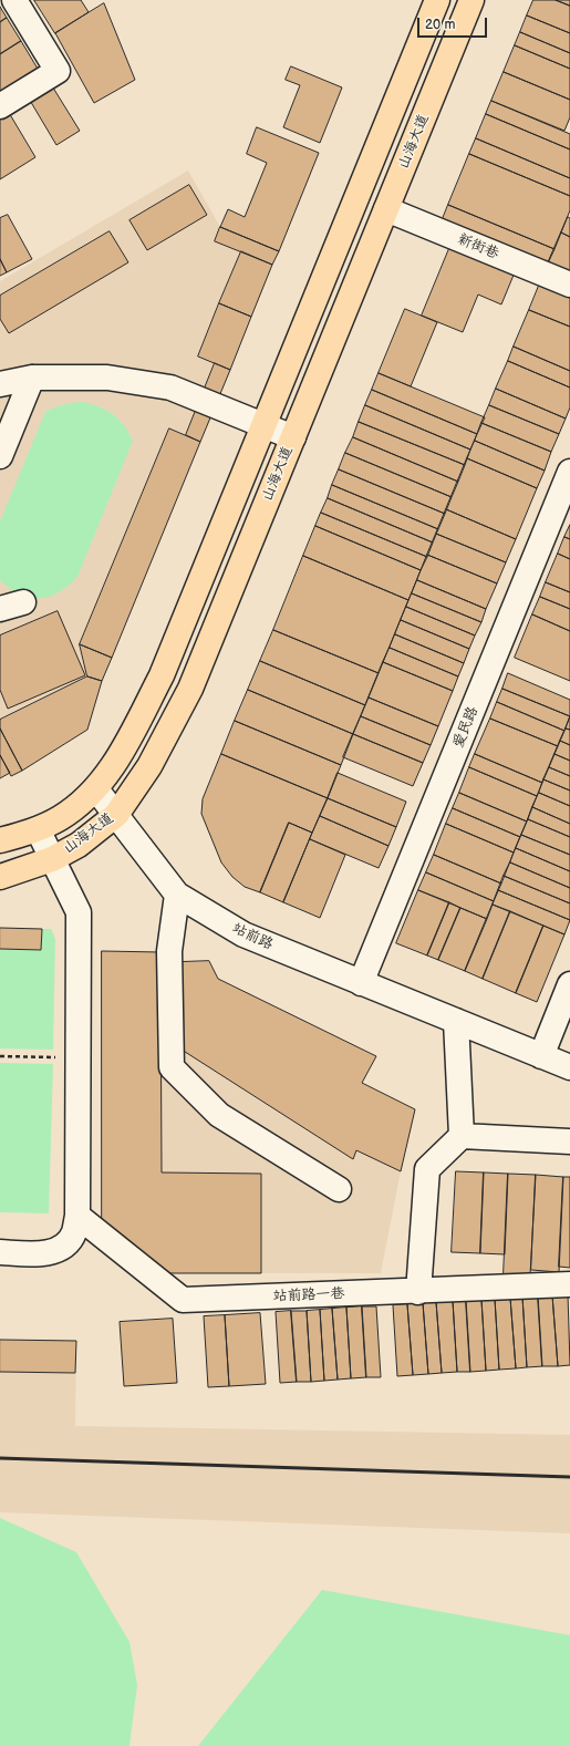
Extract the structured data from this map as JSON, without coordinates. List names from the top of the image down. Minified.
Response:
{"streets":{"main road":["山海大道"],"street":["新街巷","爱民路","站前路","站前路一巷"]},"crossings":[["山海大道","新街巷"],["山海大道","站前路"],["爱民路","站前路"]],"scale_bar":"20 m"}
